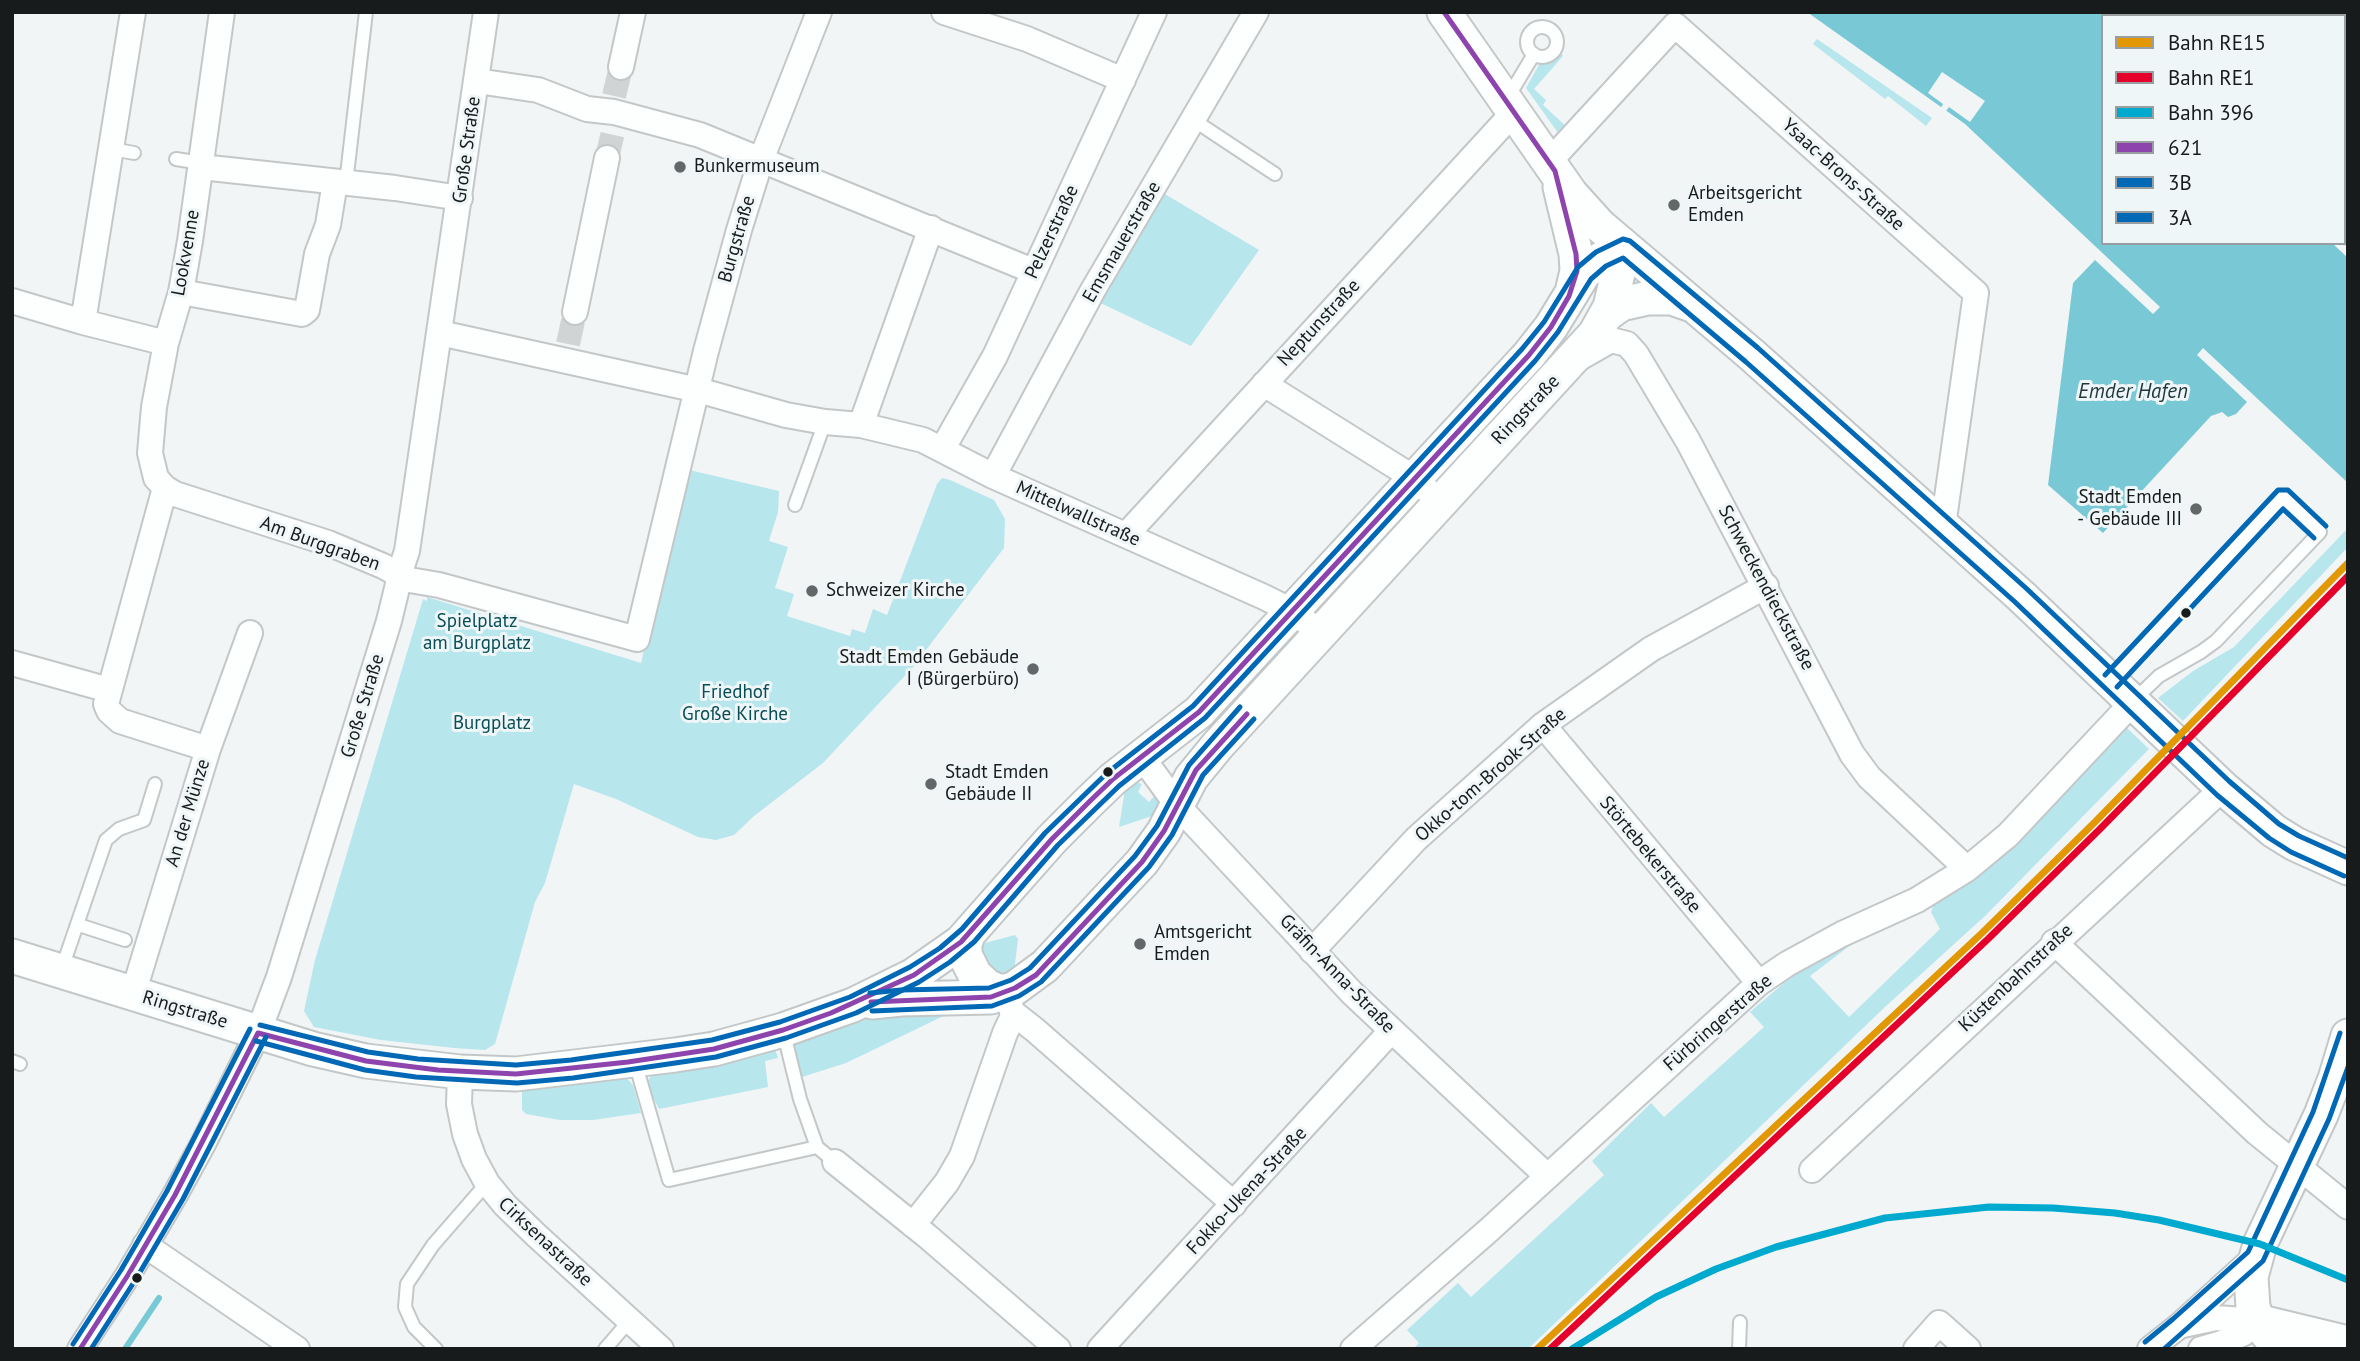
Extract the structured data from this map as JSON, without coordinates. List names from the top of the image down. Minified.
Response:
{"streets":{"street":["Große Straße","Ysaac-Brons-Straße","Pelzerstraße","Burgstraße","Emsmauerstraße","Lookvenne","Neptunstraße","Ringstraße","Mittelwallstraße","Am Burggraben","Schweckendieckstraße","Okko-tom-Brook-Straße","An der Münze","Störtebekerstraße","Gräfin-Anna-Straße","Küstenbahnstraße","Fürbringerstraße","Fokko-Ukena-Straße","Cirksenastraße"]},"crossings":[["Große Straße","Ringstraße"],["Große Straße","Mittelwallstraße"],["Große Straße","Am Burggraben"],["Ysaac-Brons-Straße","Ringstraße"],["Pelzerstraße","Mittelwallstraße"],["Burgstraße","Mittelwallstraße"],["Burgstraße","Am Burggraben"],["Emsmauerstraße","Mittelwallstraße"],["Lookvenne","Am Burggraben"],["Neptunstraße","Mittelwallstraße"],["Ringstraße","Mittelwallstraße"],["Ringstraße","Schweckendieckstraße"],["Ringstraße","An der Münze"],["Ringstraße","Gräfin-Anna-Straße"],["Ringstraße","Cirksenastraße"],["Schweckendieckstraße","Okko-tom-Brook-Straße"],["Schweckendieckstraße","Fürbringerstraße"],["Okko-tom-Brook-Straße","Störtebekerstraße"],["Okko-tom-Brook-Straße","Gräfin-Anna-Straße"],["Störtebekerstraße","Fürbringerstraße"],["Gräfin-Anna-Straße","Fürbringerstraße"],["Gräfin-Anna-Straße","Fokko-Ukena-Straße"]],"water":["Emder Hafen"],"parks":["Spielplatz am Burgplatz","Friedhof Große Kirche","Burgplatz"],"places":["Bunkermuseum","Arbeitsgericht Emden","Stadt Emden - Gebäude III","Schweizer Kirche","Stadt Emden Gebäude I (Bürgerbüro)","Stadt Emden Gebäude II","Amtsgericht Emden"],"lines":["transit line 621","transit line 3A","transit line 3B","rail line RE15","rail line RE1","rail line 396"],"legend":["Bahn RE15","Bahn RE1","Bahn 396","621","3B","3A"]}
